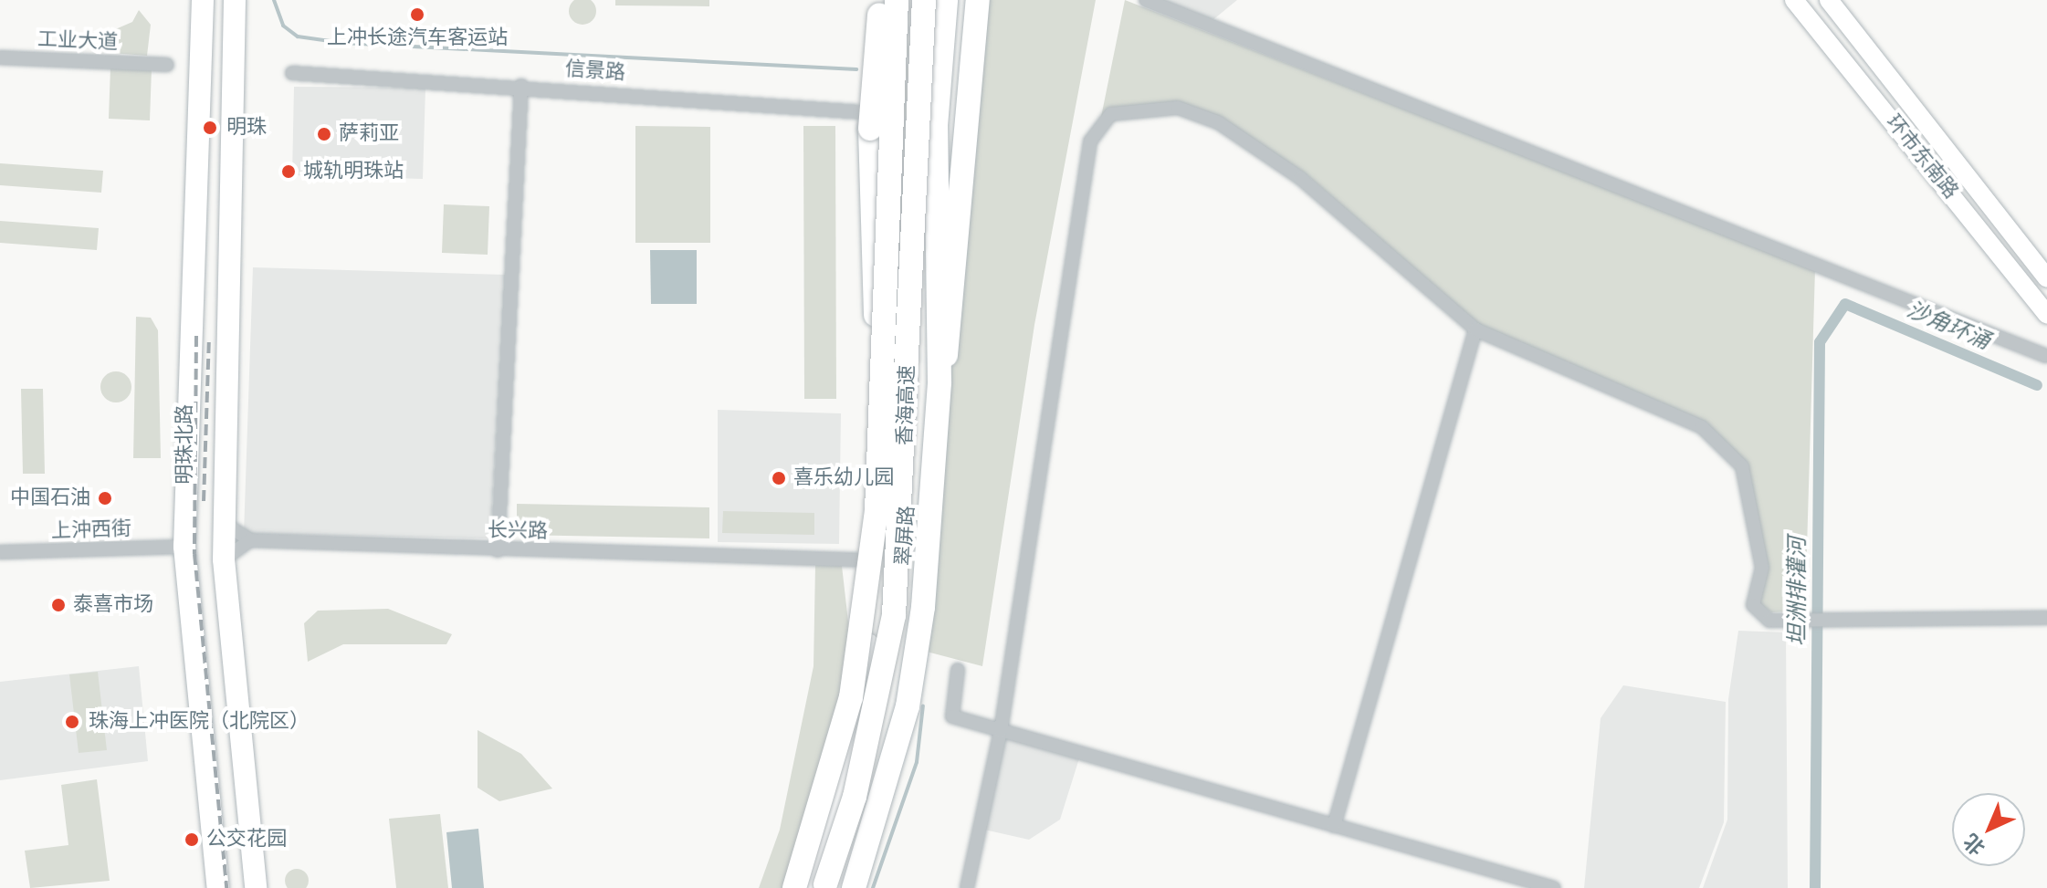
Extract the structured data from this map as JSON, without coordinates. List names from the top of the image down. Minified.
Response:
{"streets":{"highway":["香海高速","明珠北路"],"main road":["环市东南路","翠屏路"],"street":["工业大道","信景路","上沖西街","长兴路"]},"crossings":[["信景路","翠屏路"],["香海高速","翠屏路"],["明珠北路","上沖西街"],["长兴路","翠屏路"]],"water":["沙角环涌","坦洲排灌河"],"places":["上冲长途汽车客运站","明珠","萨莉亚","城轨明珠站","喜乐幼儿园","中国石油","泰喜市场","珠海上冲医院（北院区）","公交花园"],"north":"bottom left"}
